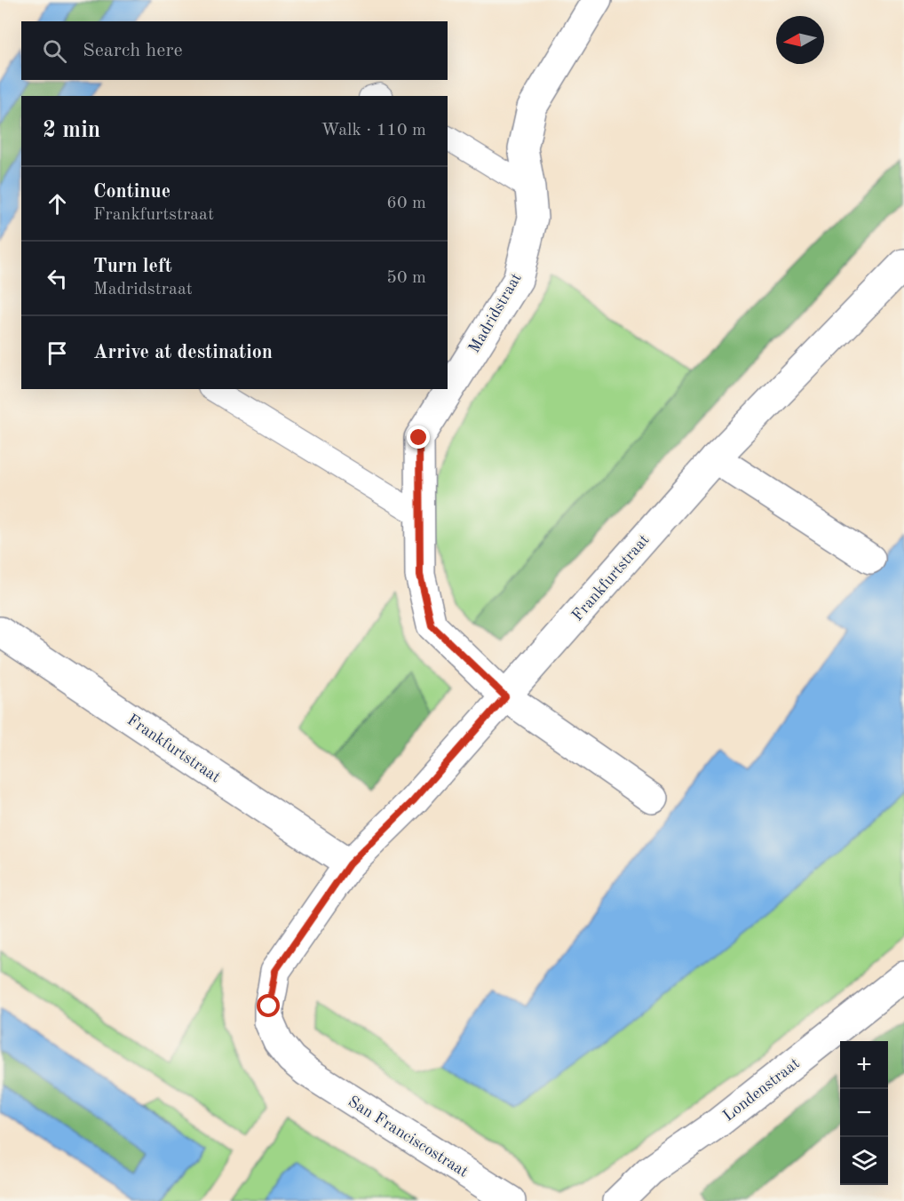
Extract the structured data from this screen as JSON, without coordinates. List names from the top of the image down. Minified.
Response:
{"streets":{"street":["Madridstraat","Frankfurtstraat","Londenstraat","San Franciscostraat"]},"crossings":[["Madridstraat","Frankfurtstraat"],["Frankfurtstraat","San Franciscostraat"]],"north":"left","page":{"search":"Search here","heading":["2 min","Walk · 110 m"],"list":[["Continue","Frankfurtstraat","60 m"],["Turn left","Madridstraat","50 m"],"Arrive at destination"],"map_buttons":["+","−"]}}
